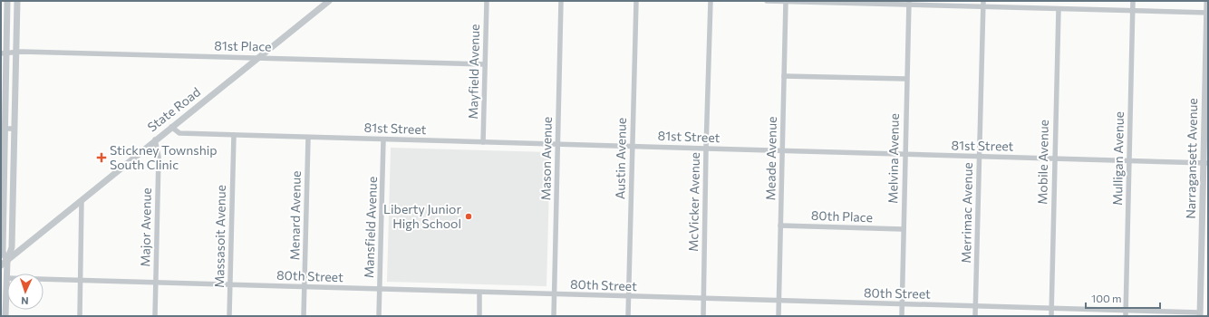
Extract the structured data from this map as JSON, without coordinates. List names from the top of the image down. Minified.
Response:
{"streets":{"street":["81st Place","Mayfield Avenue","State Road","81st Street","Mason Avenue","Austin Avenue","Meade Avenue","Melvina Avenue","Mulligan Avenue","Narragansett Avenue","Mobile Avenue","McVicker Avenue","Merrimac Avenue","Menard Avenue","80th Place","Major Avenue","Mansfield Avenue","Massasoit Avenue","80th Street"]},"crossings":[["81st Place","Mayfield Avenue"],["81st Place","State Road"],["Mayfield Avenue","81st Street"],["State Road","81st Street"],["State Road","Major Avenue"],["81st Street","Mason Avenue"],["81st Street","Austin Avenue"],["81st Street","Meade Avenue"],["81st Street","Melvina Avenue"],["81st Street","Mulligan Avenue"],["81st Street","Narragansett Avenue"],["81st Street","Mobile Avenue"],["81st Street","McVicker Avenue"],["81st Street","Merrimac Avenue"],["81st Street","Menard Avenue"],["81st Street","Mansfield Avenue"],["81st Street","Massasoit Avenue"],["Mason Avenue","80th Street"],["Austin Avenue","80th Street"],["Meade Avenue","80th Place"],["Meade Avenue","80th Street"],["Melvina Avenue","80th Place"],["Melvina Avenue","80th Street"],["Mulligan Avenue","80th Street"],["Narragansett Avenue","80th Street"],["Mobile Avenue","80th Street"],["McVicker Avenue","80th Street"],["Merrimac Avenue","80th Street"],["Menard Avenue","80th Street"],["Major Avenue","80th Street"],["Mansfield Avenue","80th Street"],["Massasoit Avenue","80th Street"]],"places":{"health":["Stickney Township South Clinic"],"other":["Liberty Junior High School"]},"scale_bar":"100 m","north":"bottom"}
